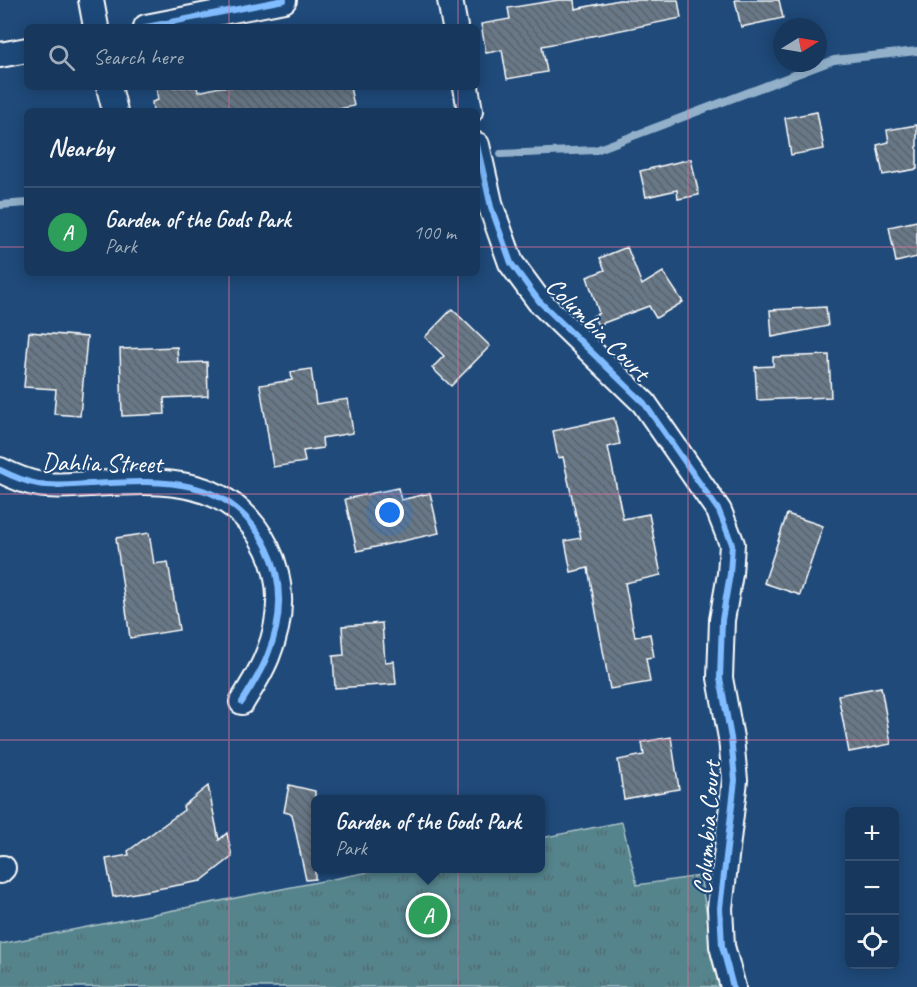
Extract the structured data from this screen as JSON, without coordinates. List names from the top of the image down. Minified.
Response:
{"streets":{"street":["Columbia Court","Dahlia Street"]},"north":"right","page":{"search":"Search here","heading":"Nearby","list":[{"mark":"A","name":"Garden of the Gods Park","note":"Park","value":"100 m"}],"popup":["Garden of the Gods Park","Park"],"map_buttons":["+","−"],"pins":"A"}}
